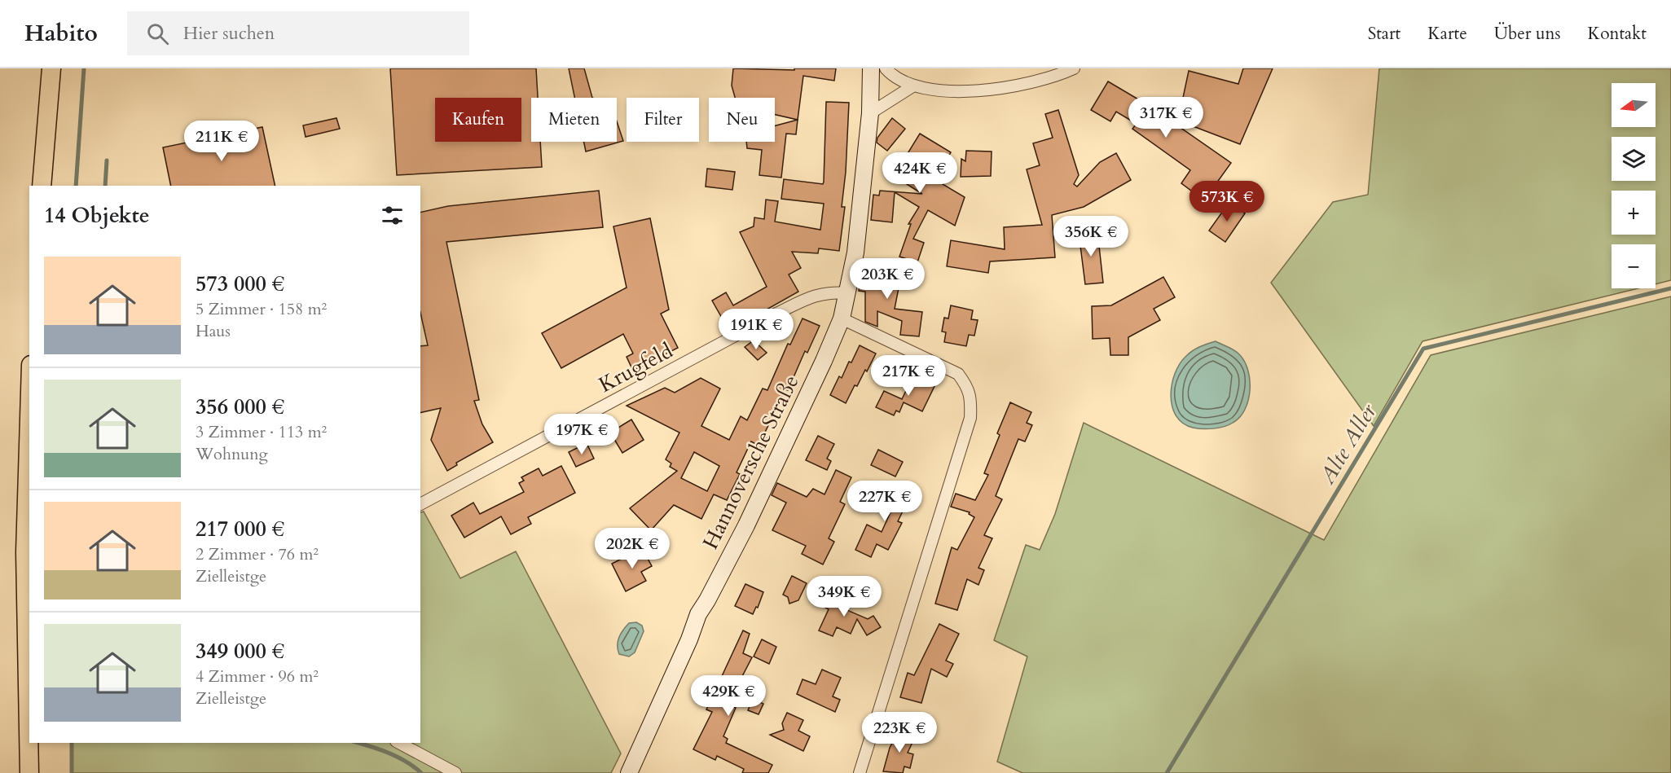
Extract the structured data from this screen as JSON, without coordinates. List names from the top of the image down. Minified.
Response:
{"streets":{"street":["Krugfeld","Hannoversche Straße"]},"crossings":[["Krugfeld","Hannoversche Straße"]],"water":["Alte Aller"],"north":"left","page":{"header":"Habito","search":"Hier suchen","nav":["Start","Karte","Über uns","Kontakt"],"map_buttons":["+","−"],"price":["317K €","211K €","424K €","573K €","356K €","203K €","191K €","217K €","197K €","227K €","202K €","349K €","429K €","223K €"],"chip":["Kaufen","Mieten","Filter","Neu"],"heading":"14 Objekte","list":[{"name":"573 000 €","note":"5 Zimmer · 158 m² · Haus"},{"name":"356 000 €","note":"3 Zimmer · 113 m² · Wohnung"},{"name":"217 000 €","note":"2 Zimmer · 76 m² · Zielleistge"},{"name":"349 000 €","note":"4 Zimmer · 96 m² · Zielleistge"}]}}
